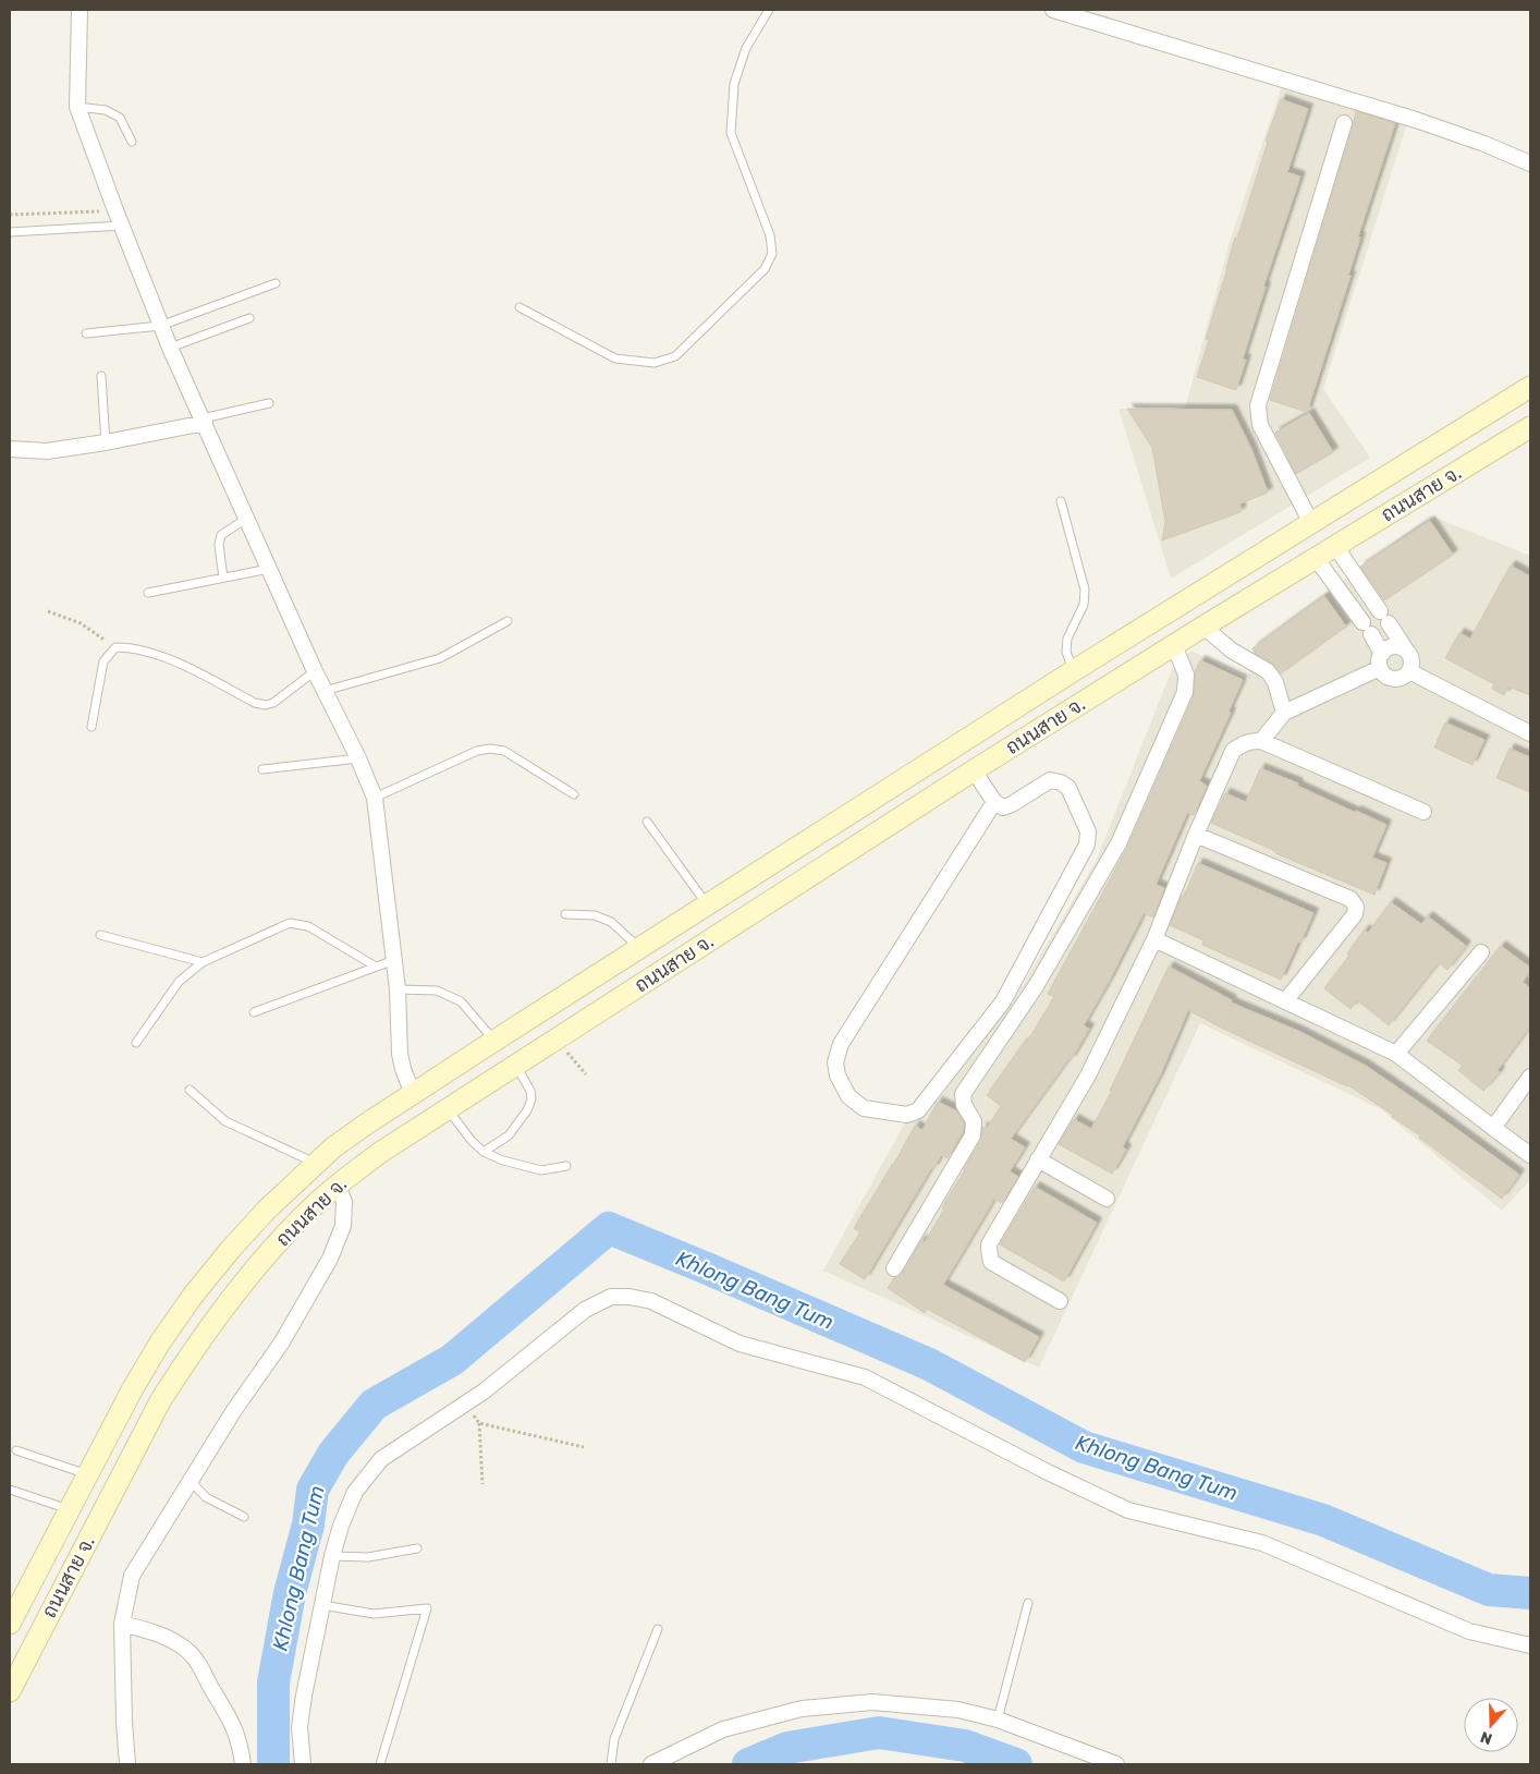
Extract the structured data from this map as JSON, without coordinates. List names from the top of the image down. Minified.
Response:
{"streets":{"main road":["ถนนสาย จ."]},"water":["Khlong Bang Tum"],"north":"bottom"}
